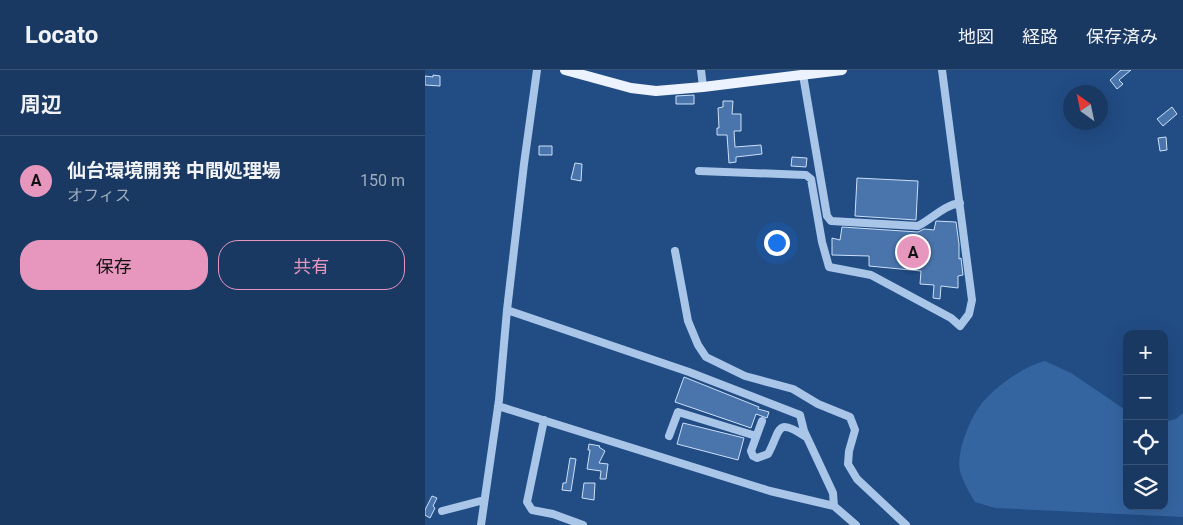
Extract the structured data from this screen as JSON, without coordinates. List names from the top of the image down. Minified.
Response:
{"north":"top left","page":{"header":"Locato","nav":["地図","経路","保存済み"],"heading":"周辺","list":[{"mark":"A","name":"仙台環境開発 中間処理場","note":"オフィス","value":"150 m"}],"buttons":["保存","共有"],"pins":"A","map_buttons":["+","−"]}}
